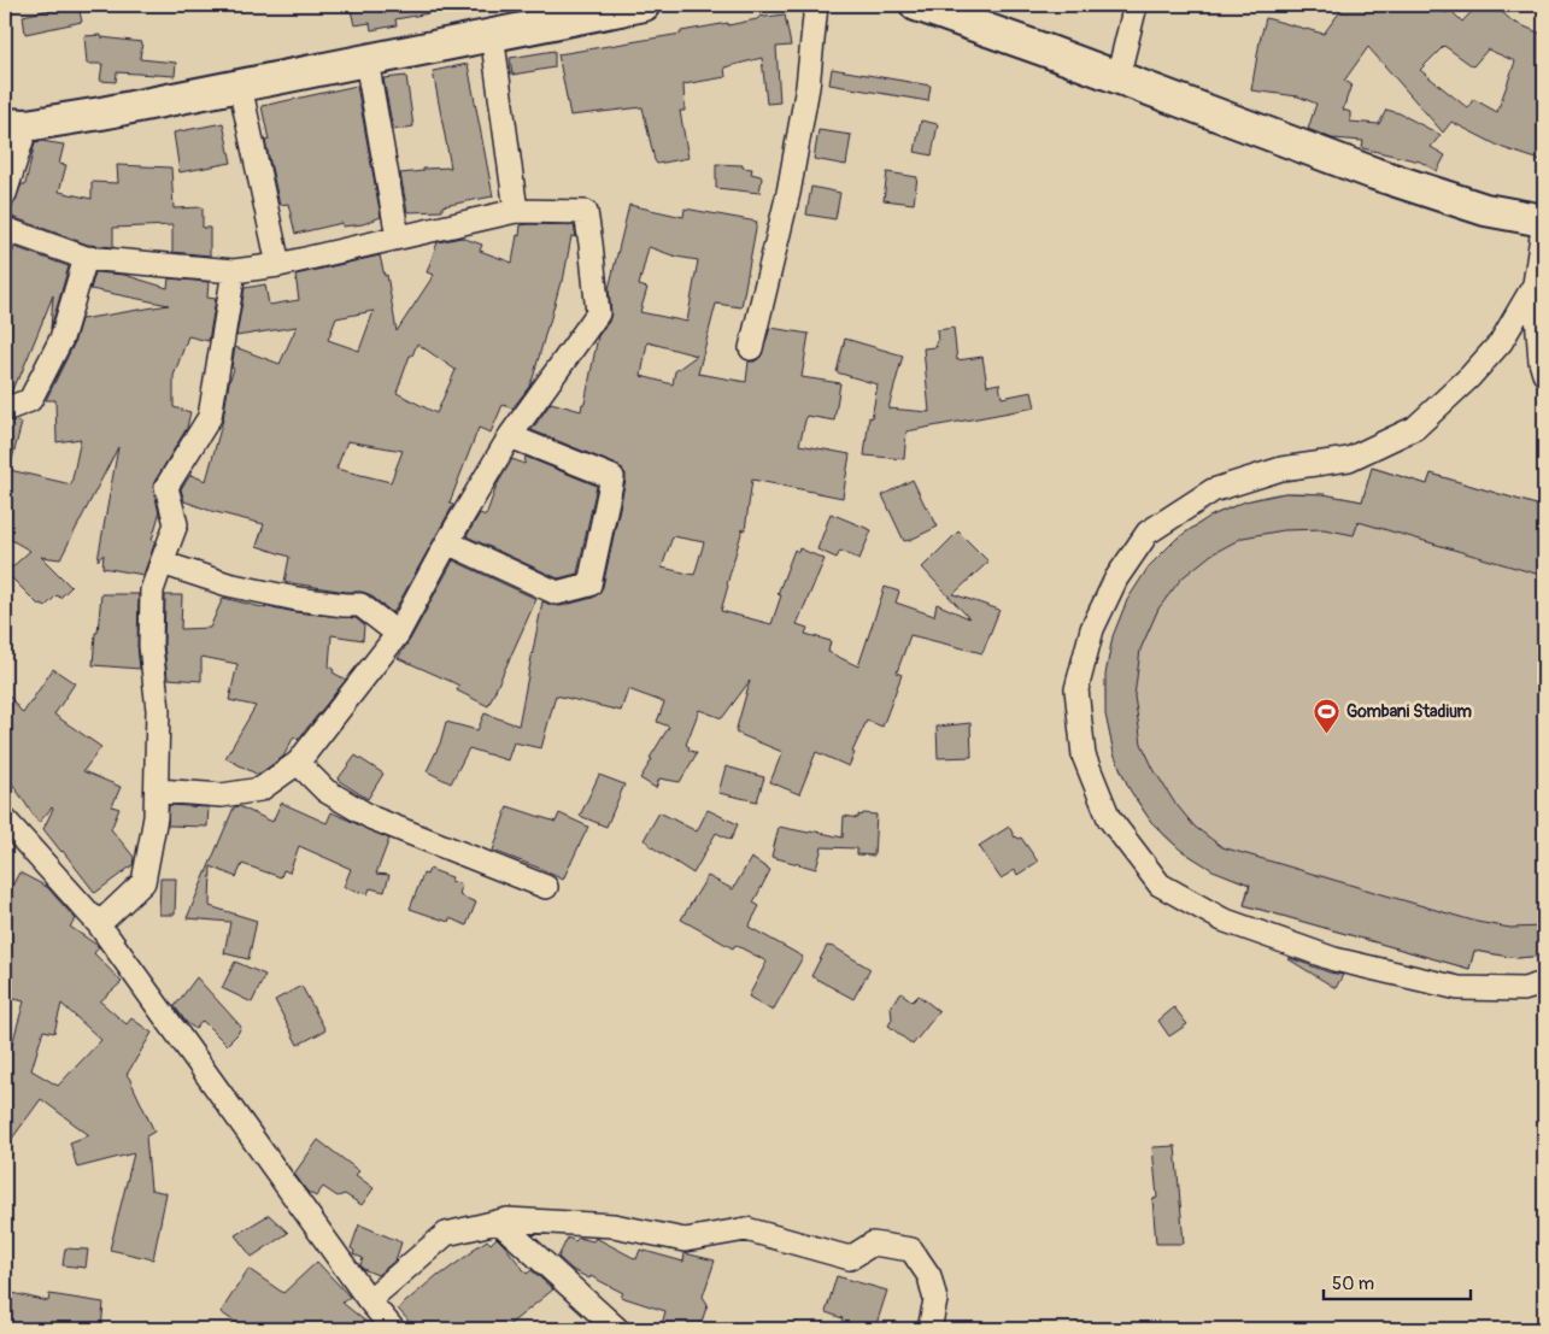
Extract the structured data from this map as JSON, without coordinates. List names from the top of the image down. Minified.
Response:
{"places":{"sports":["Gombani Stadium"]},"scale_bar":"50 m"}
